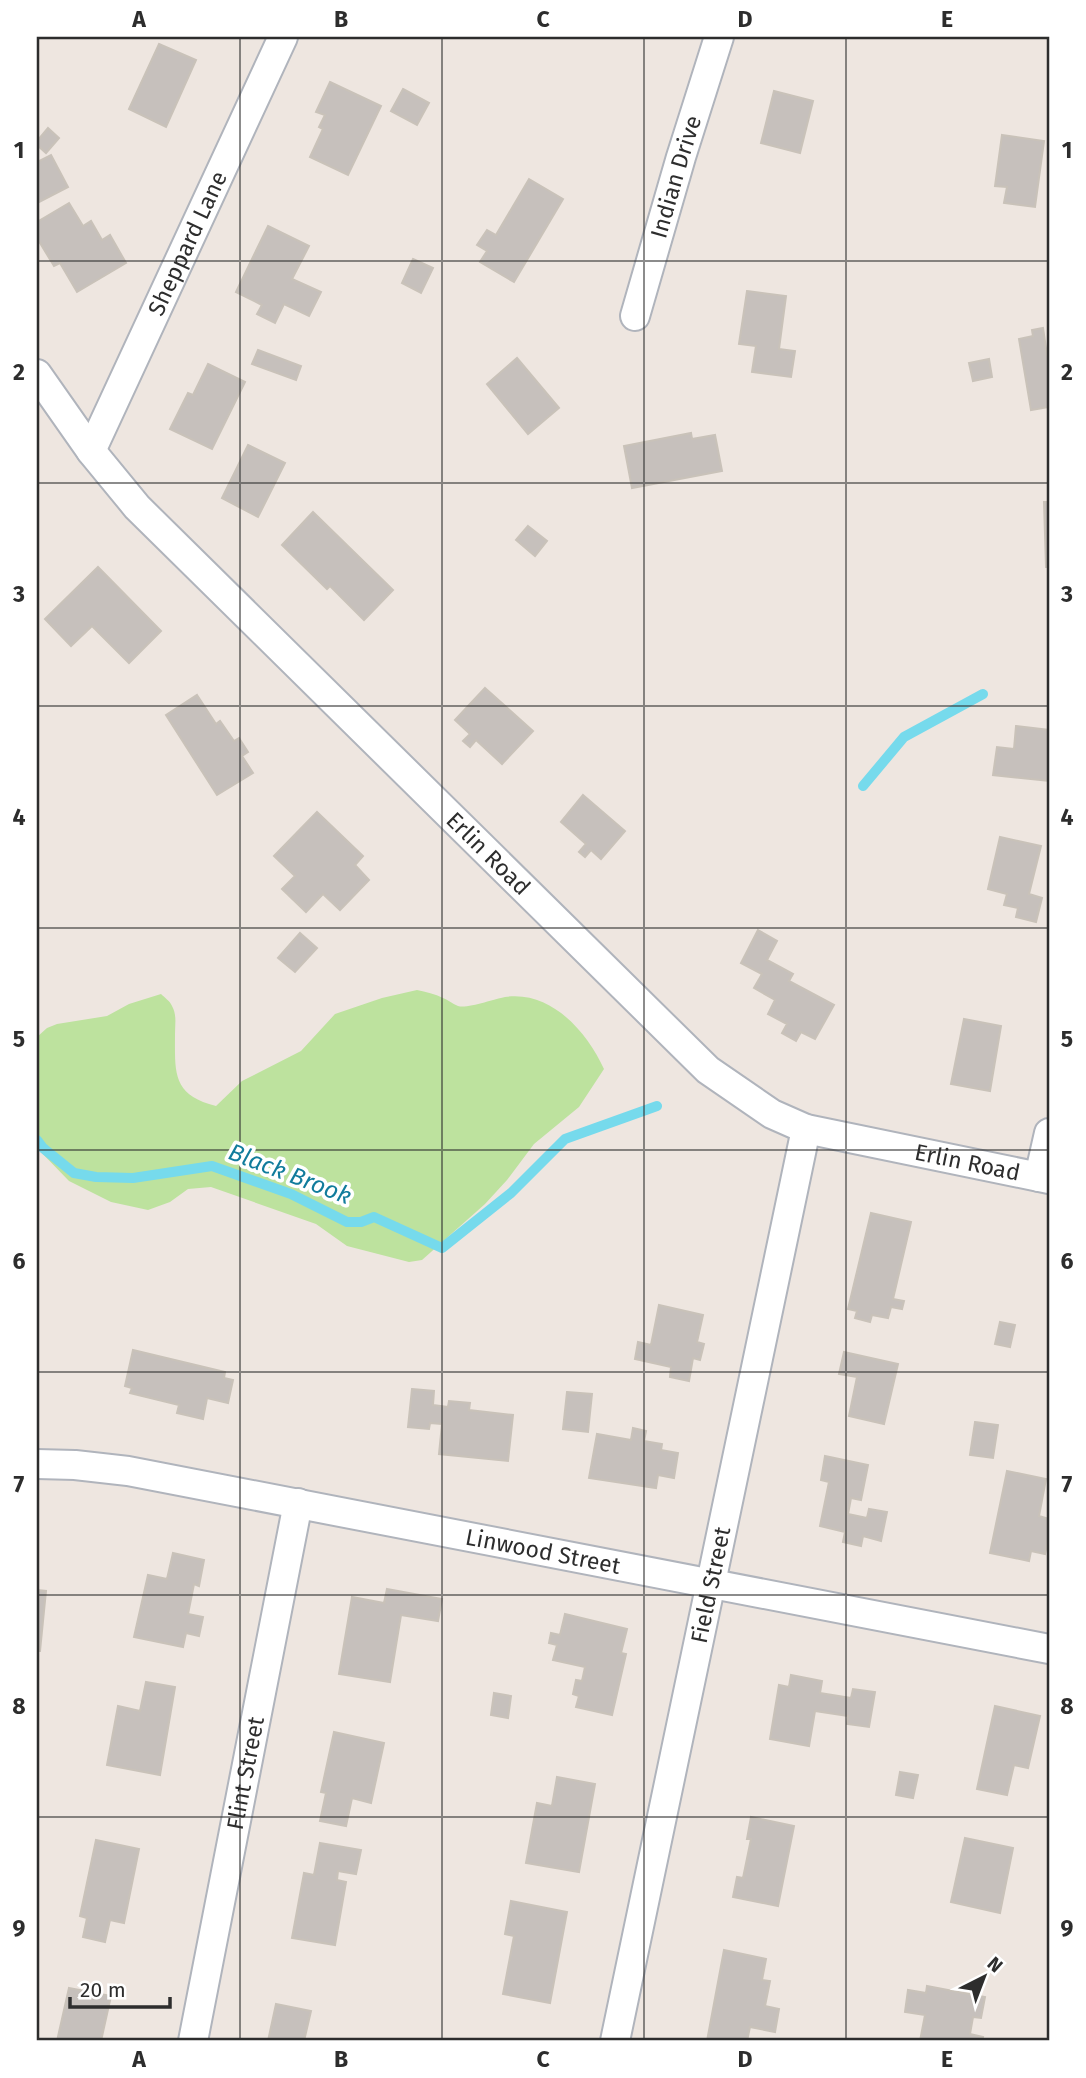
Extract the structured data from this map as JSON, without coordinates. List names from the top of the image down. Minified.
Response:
{"streets":{"street":["Indian Drive","Sheppard Lane","Erlin Road","Linwood Street","Field Street","Flint Street"]},"crossings":[["Sheppard Lane","Erlin Road"],["Erlin Road","Field Street"],["Linwood Street","Field Street"],["Linwood Street","Flint Street"]],"water":["Black Brook"],"scale_bar":"20 m","north":"top right","grid":{"columns":["A","B","C","D","E"],"rows":["1","2","3","4","5","6","7","8","9"]}}
